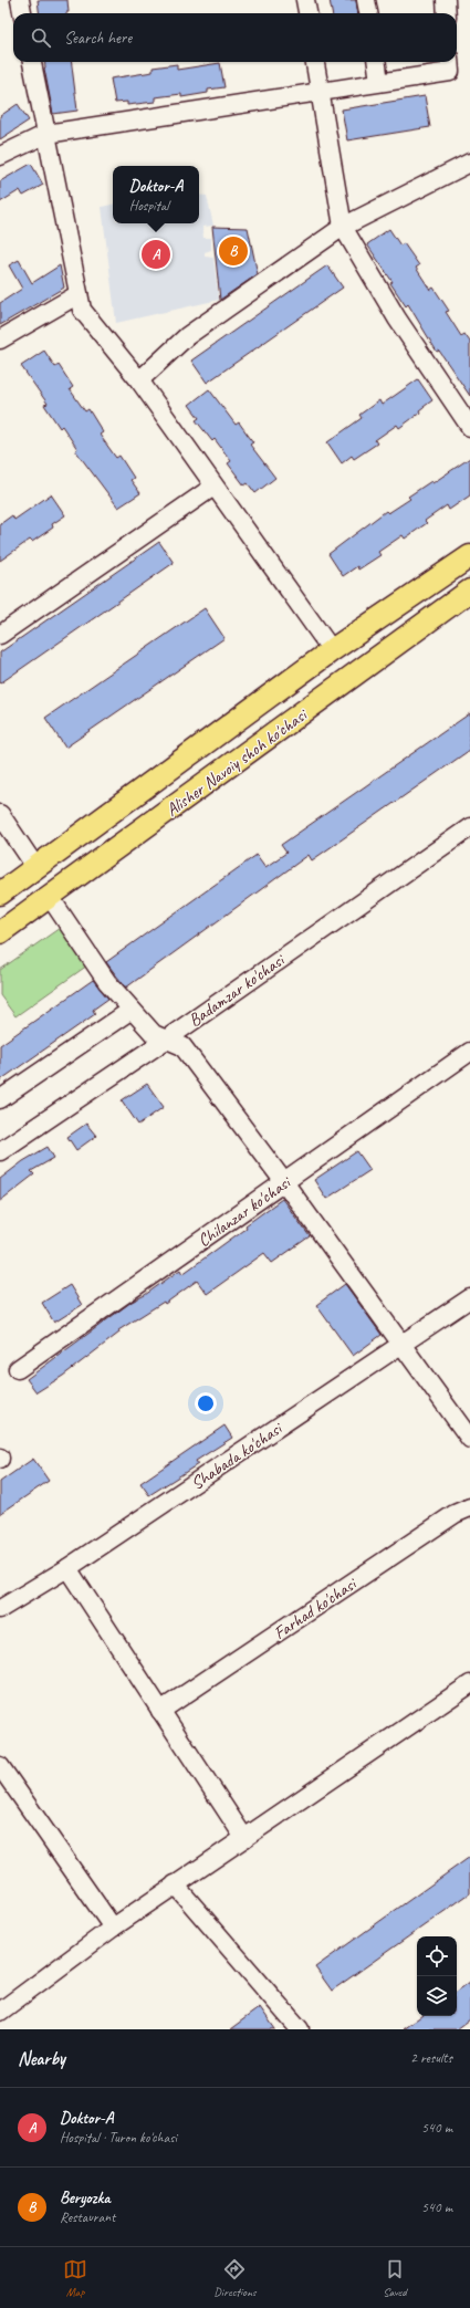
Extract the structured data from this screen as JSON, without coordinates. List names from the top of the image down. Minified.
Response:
{"streets":{"main road":["Alisher Navoiy shoh ko'chasi"],"street":["Badamzar ko'chasi","Chilanzar ko'chasi","Shabada ko'chasi","Farhad ko'chasi"]},"page":{"search":"Search here","popup":["Doktor-A","Hospital"],"pins":["B","A"],"heading":["Nearby","2 results"],"list":[{"mark":"A","name":"Doktor-A","note":"Hospital · Turon ko'chasi","value":"540 m"},{"mark":"B","name":"Beryozka","note":"Restaurant","value":"540 m"}],"nav":["Map","Directions","Saved"]}}
